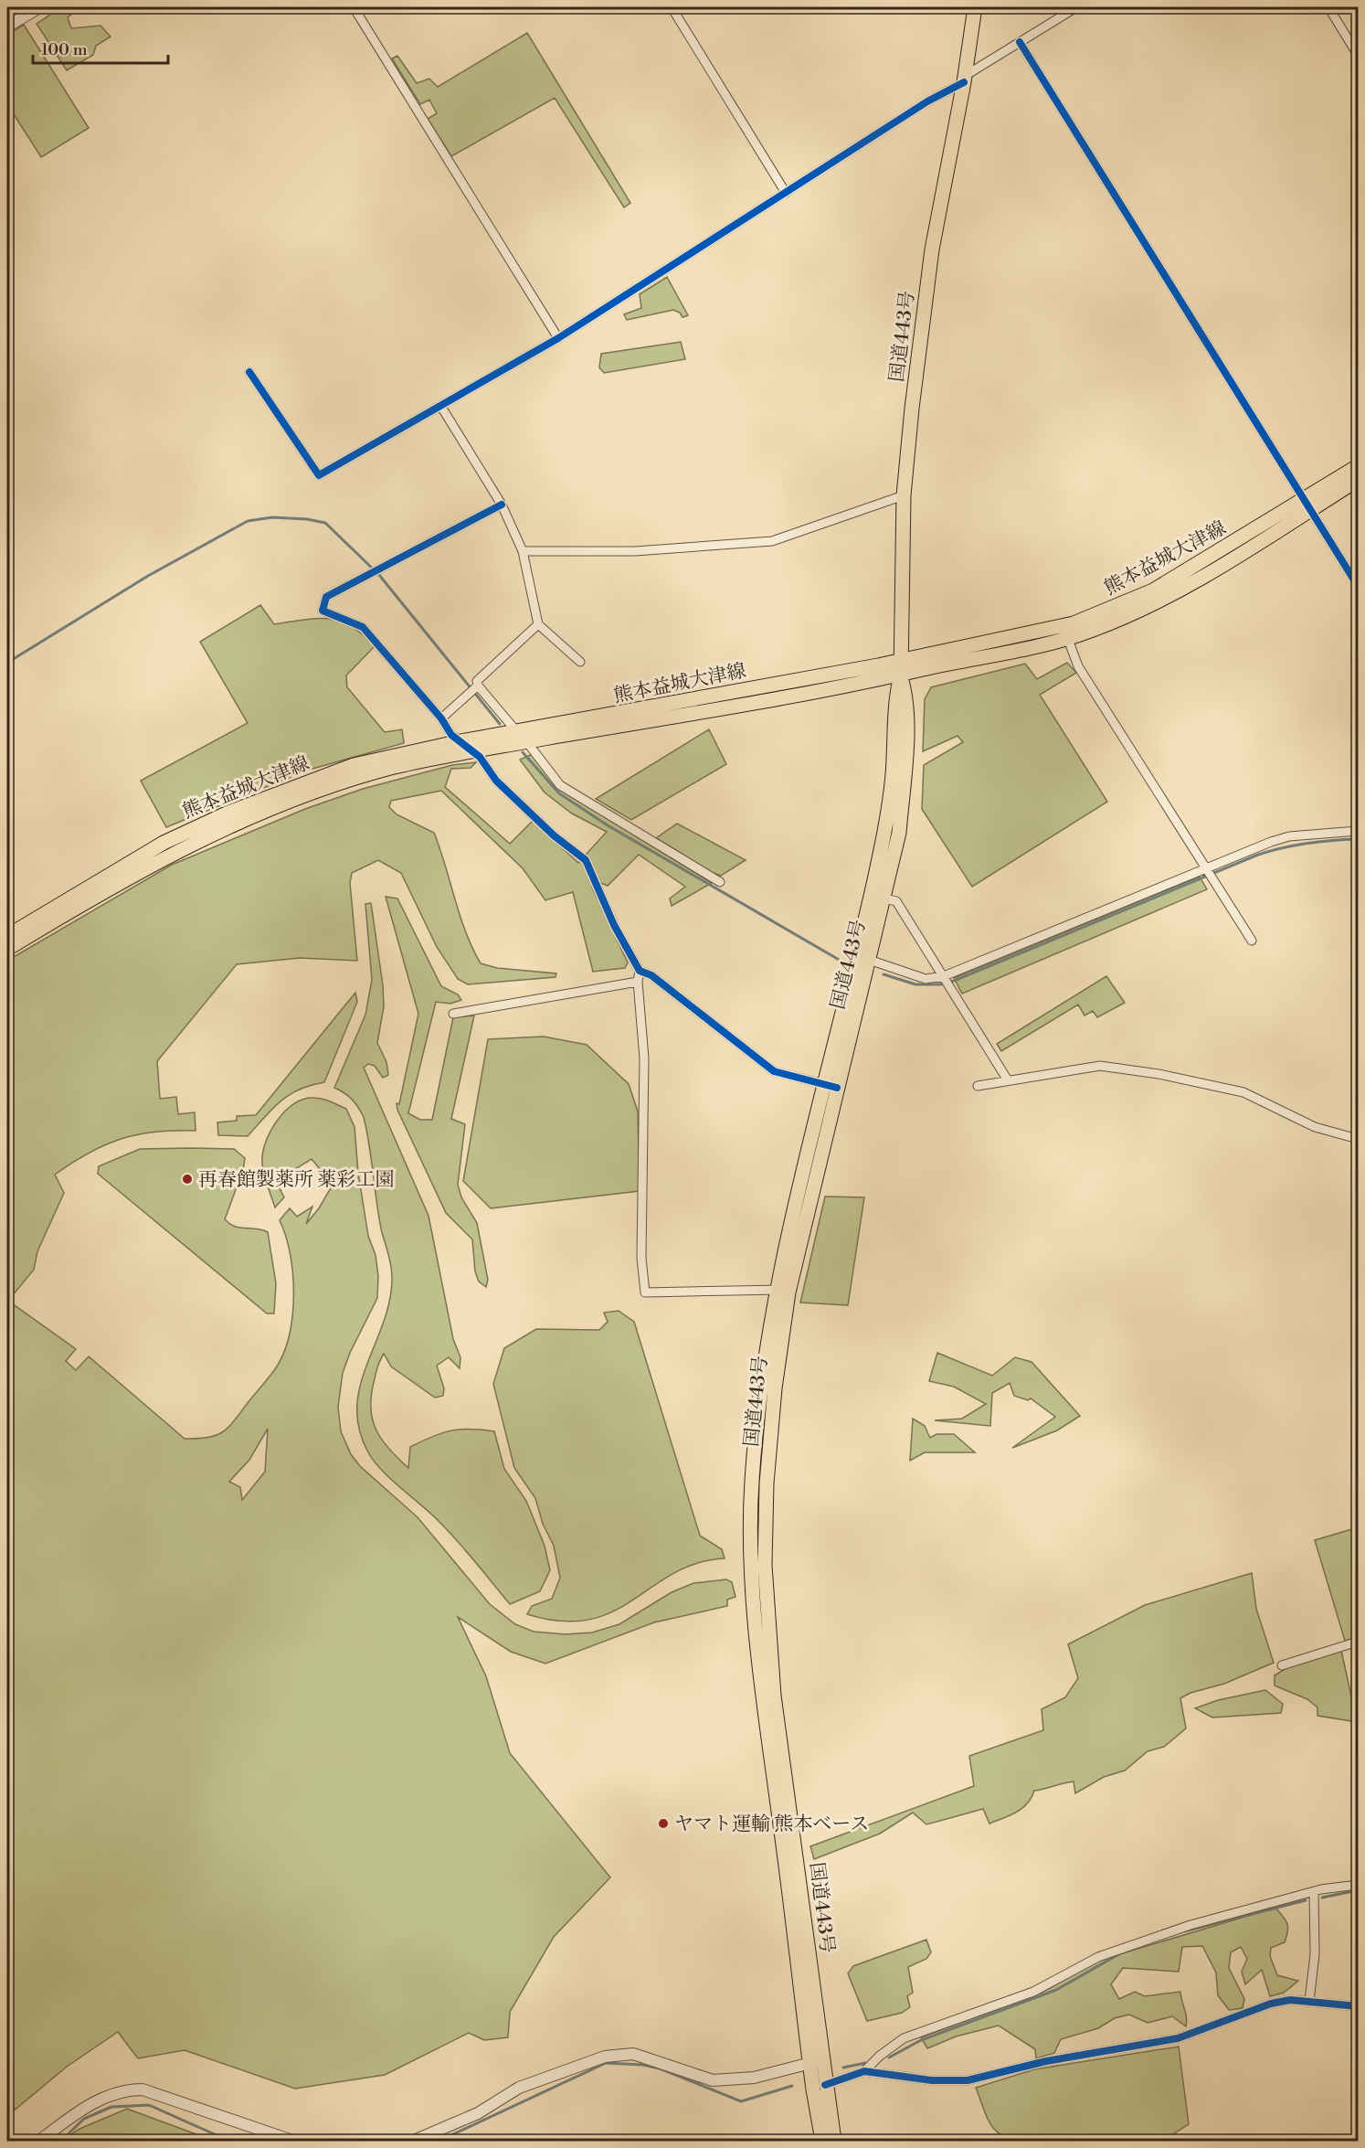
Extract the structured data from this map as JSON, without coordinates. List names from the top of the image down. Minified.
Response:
{"streets":{"main road":["国道443号","熊本益城大津線"]},"crossings":[["国道443号","熊本益城大津線"]],"places":["再春館製薬所 薬彩工園","ヤマト運輸 熊本ベース"],"scale_bar":"100 m"}
